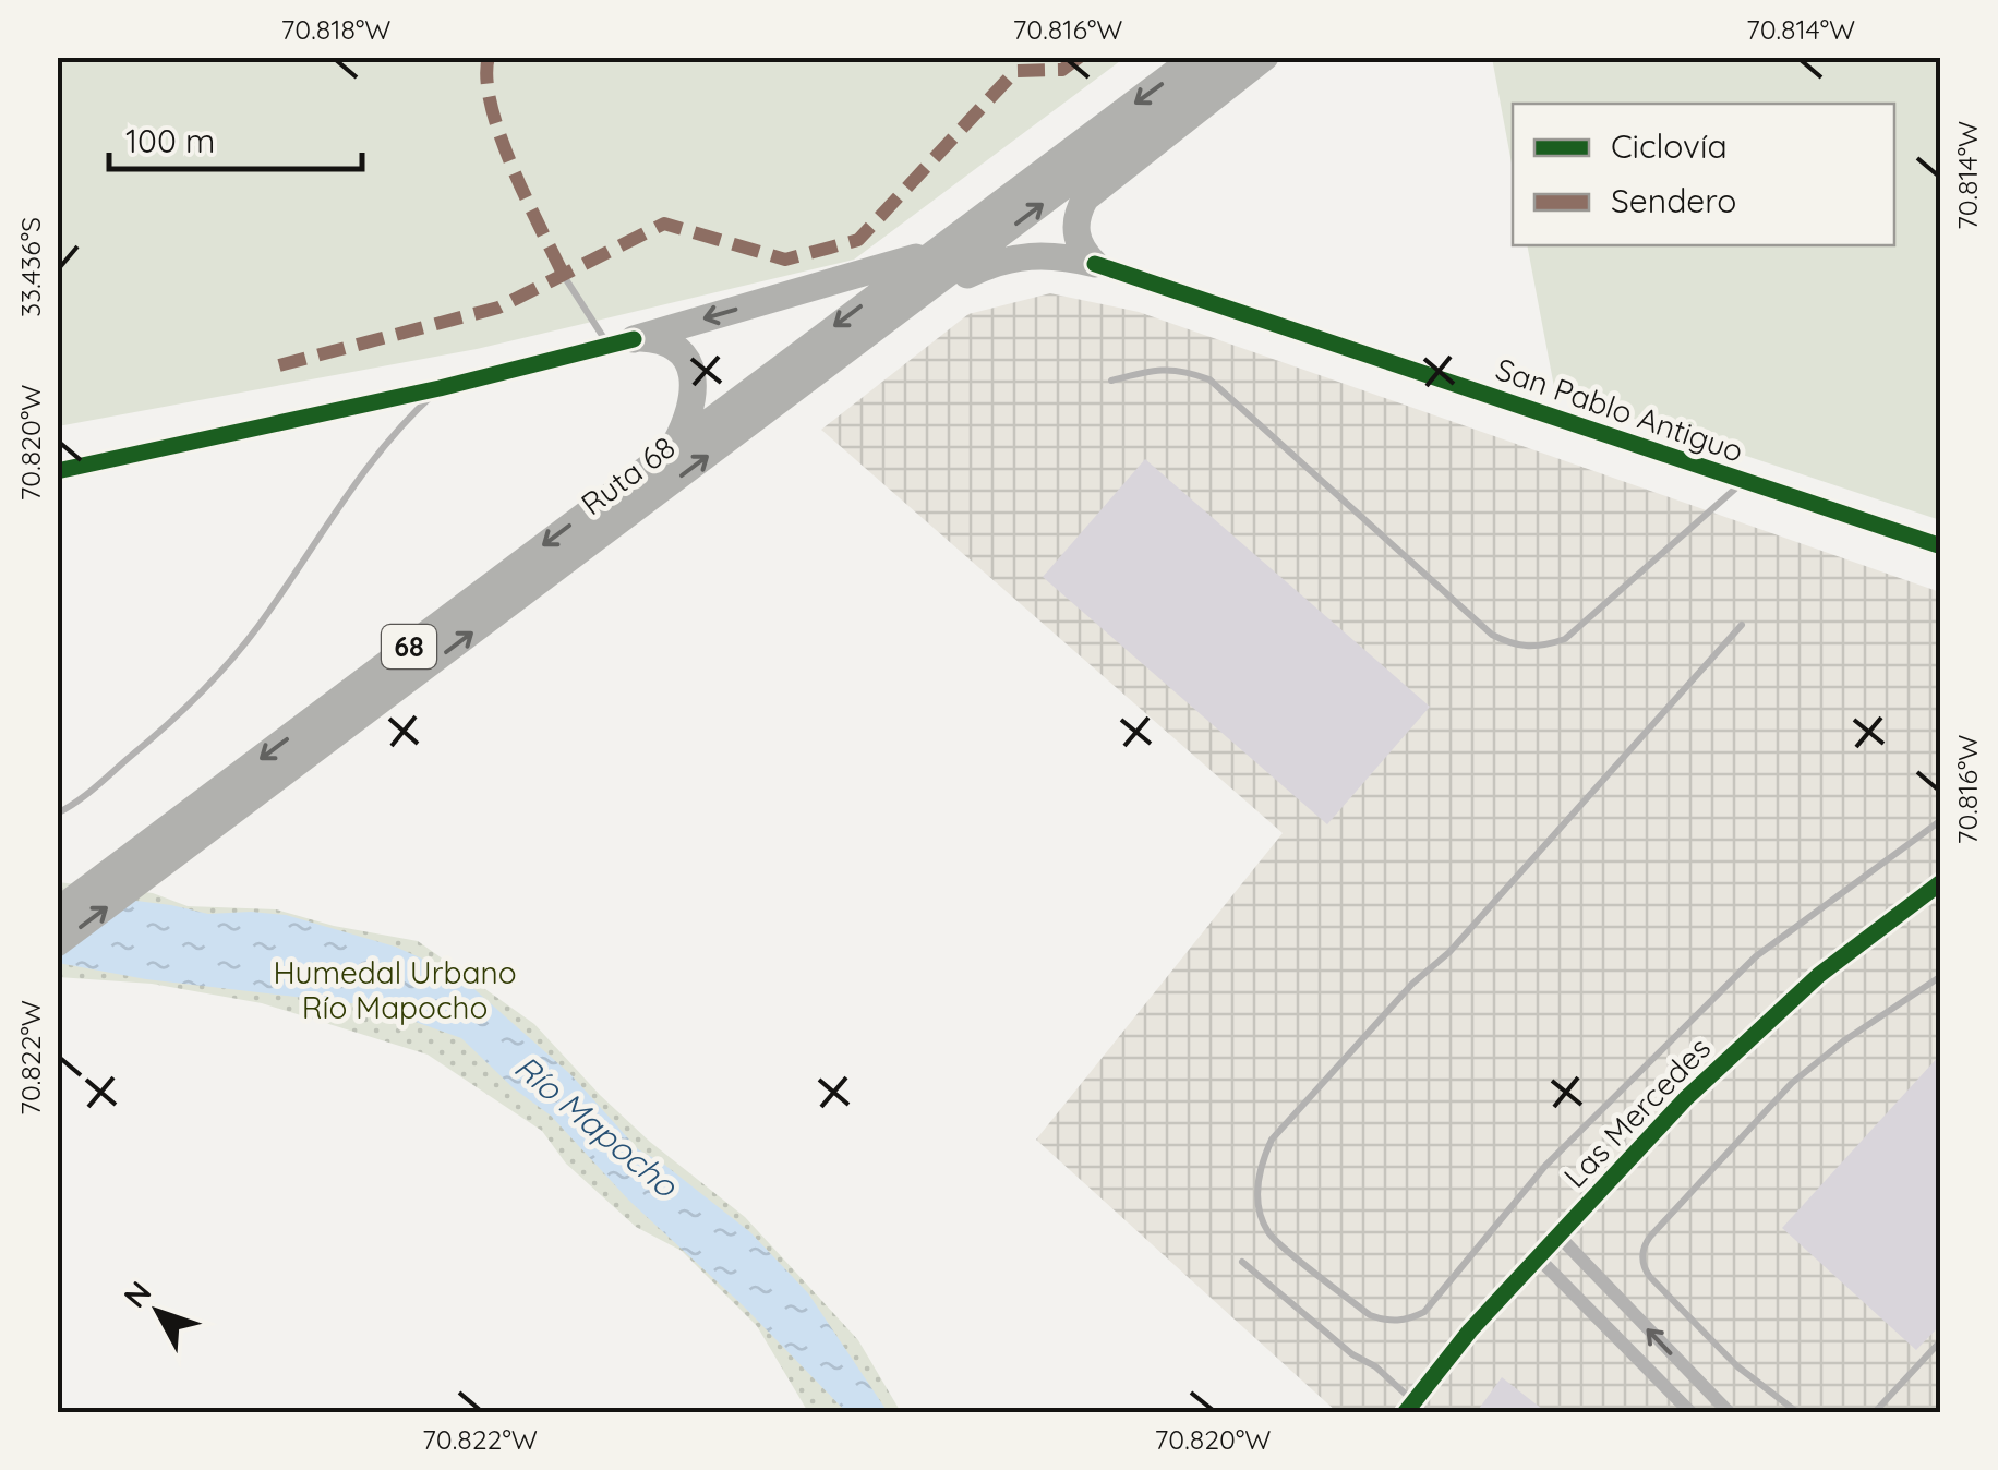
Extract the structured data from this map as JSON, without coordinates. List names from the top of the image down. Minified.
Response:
{"streets":{"highway":["Ruta 68","68"],"street":["San Pablo Antiguo","Las Mercedes"]},"water":["Río Mapocho"],"parks":["Humedal Urbano Río Mapocho"],"legend":["Ciclovía","Sendero"],"scale_bar":"100 m","north":"top left","coordinates":["70.818°W","70.816°W","70.814°W","33.436°S","70.820°W","70.822°W"]}
